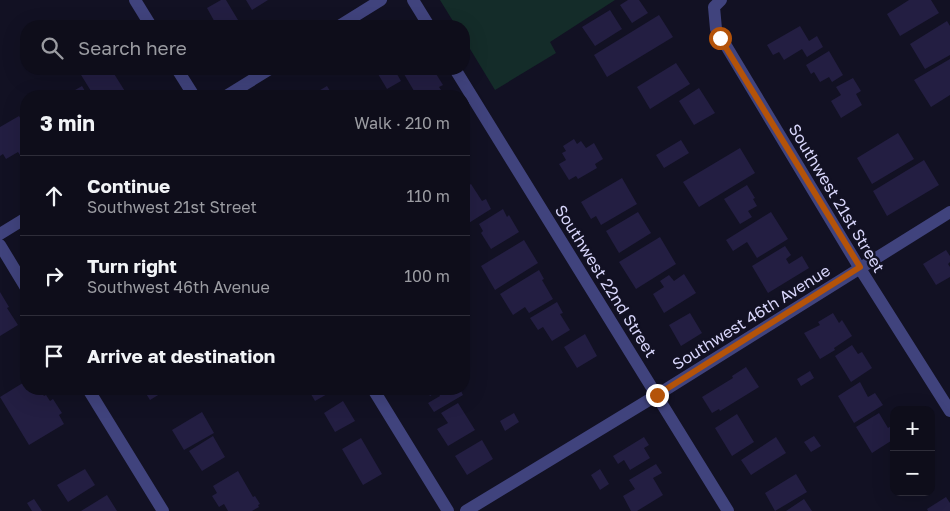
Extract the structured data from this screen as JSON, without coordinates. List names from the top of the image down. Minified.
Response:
{"streets":{"street":["Southwest 21st Street","Southwest 22nd Street","Southwest 46th Avenue"]},"crossings":[["Southwest 21st Street","Southwest 46th Avenue"],["Southwest 22nd Street","Southwest 46th Avenue"]],"page":{"search":"Search here","heading":["3 min","Walk · 210 m"],"list":[["Continue","Southwest 21st Street","110 m"],["Turn right","Southwest 46th Avenue","100 m"],"Arrive at destination"],"map_buttons":["+","−"]}}
